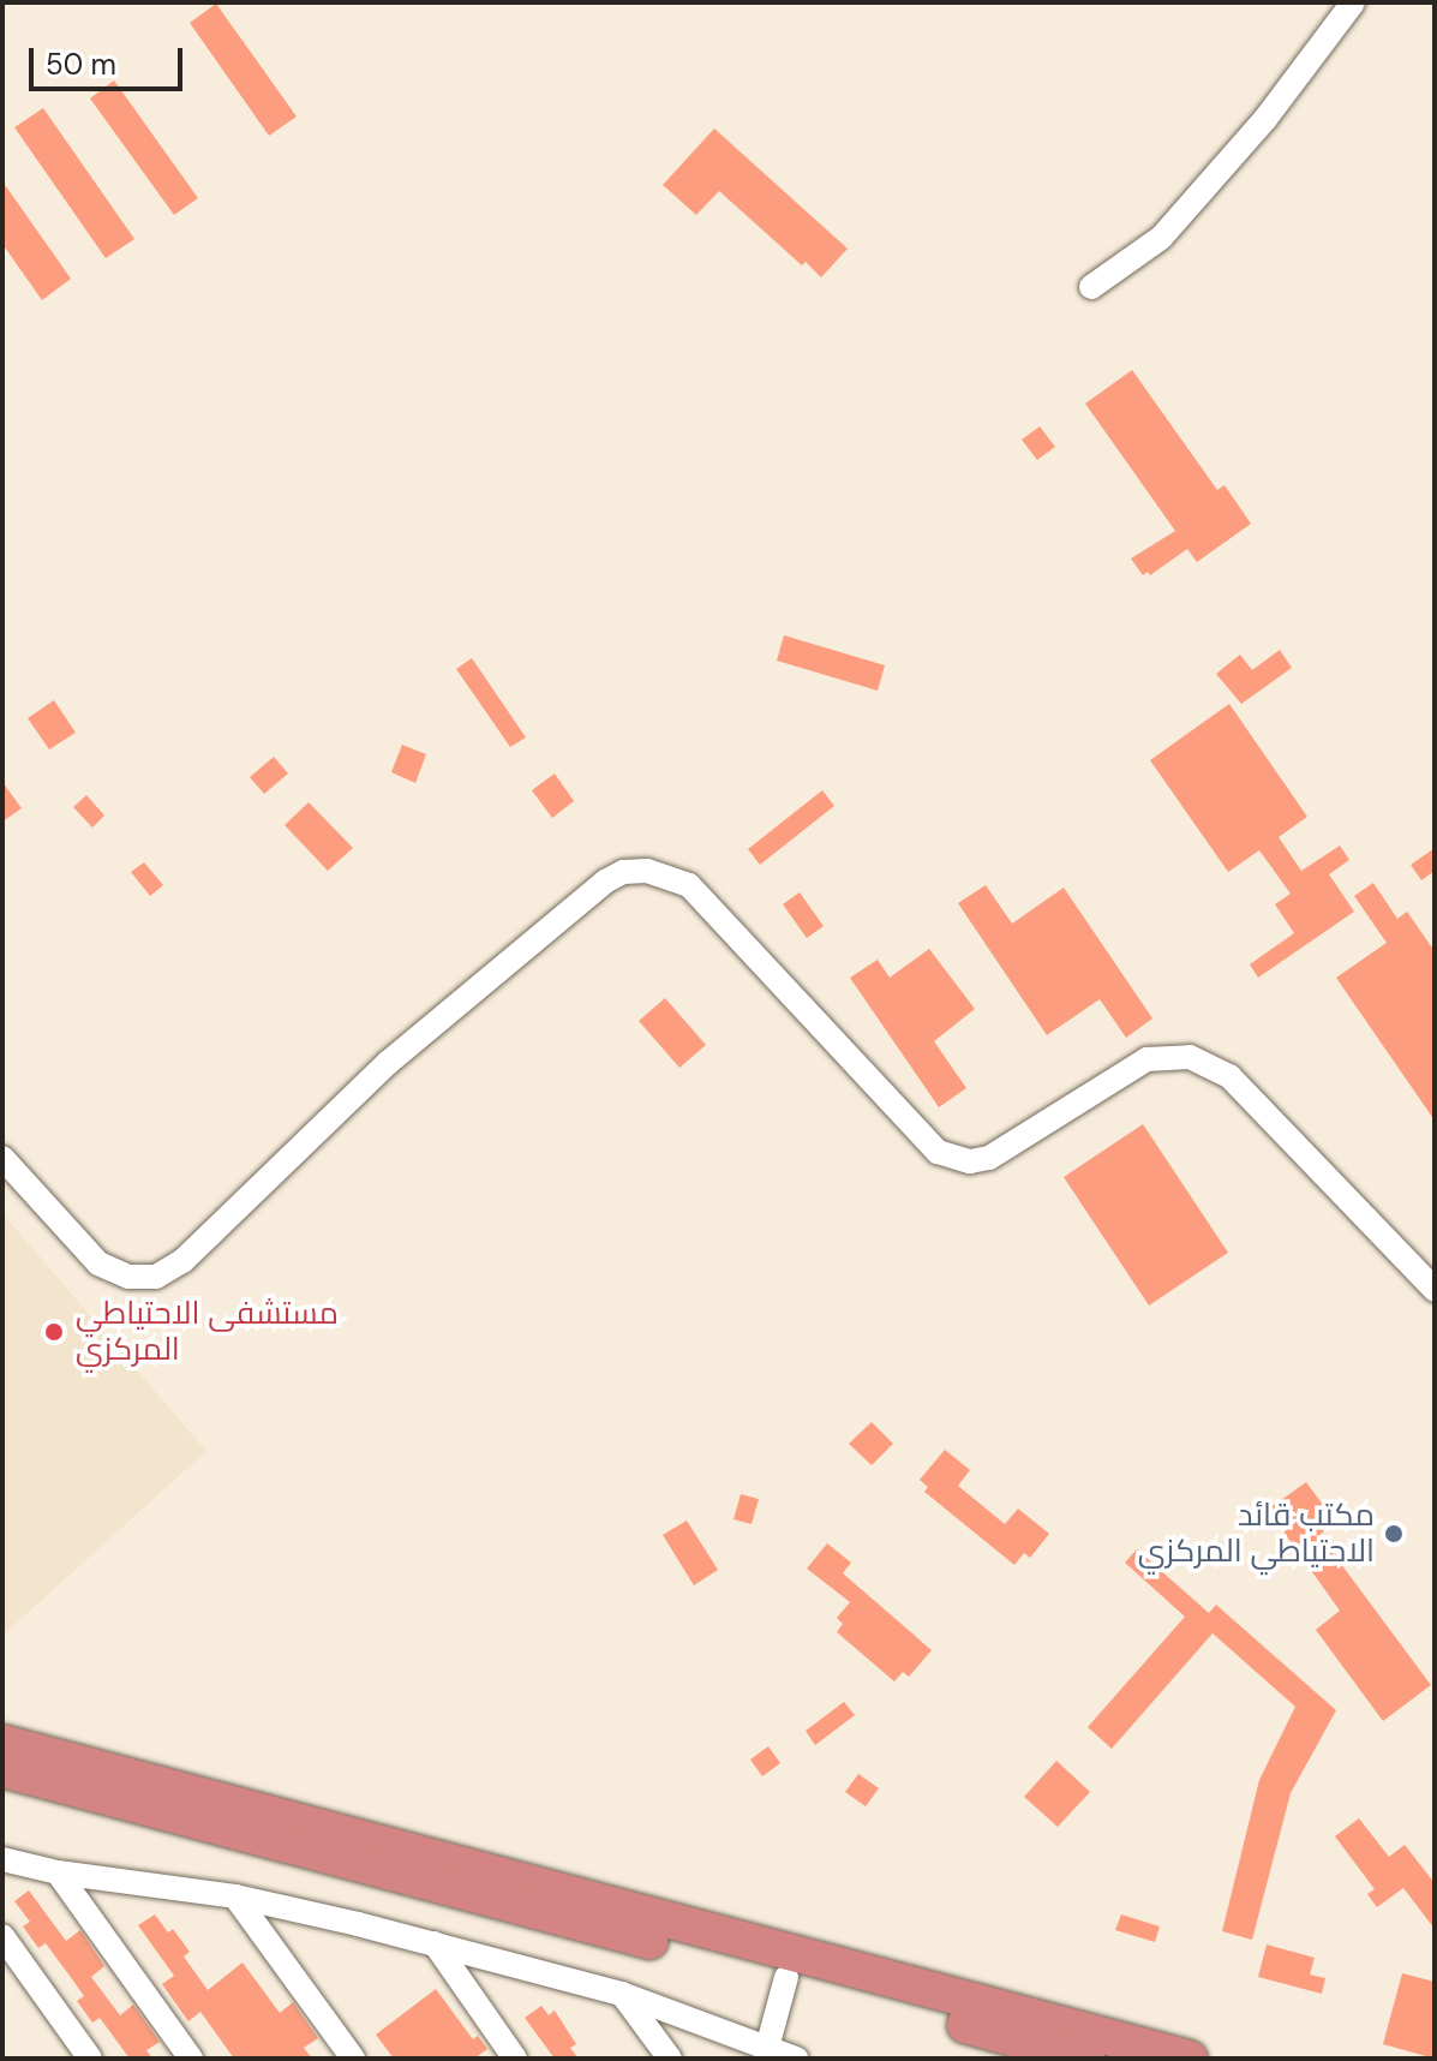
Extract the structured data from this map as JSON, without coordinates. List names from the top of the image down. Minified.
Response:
{"places":["مستشفى الاحتياطي المركزي","مكتب قائد الاحتياطي المركزي"],"scale_bar":"50 m"}
